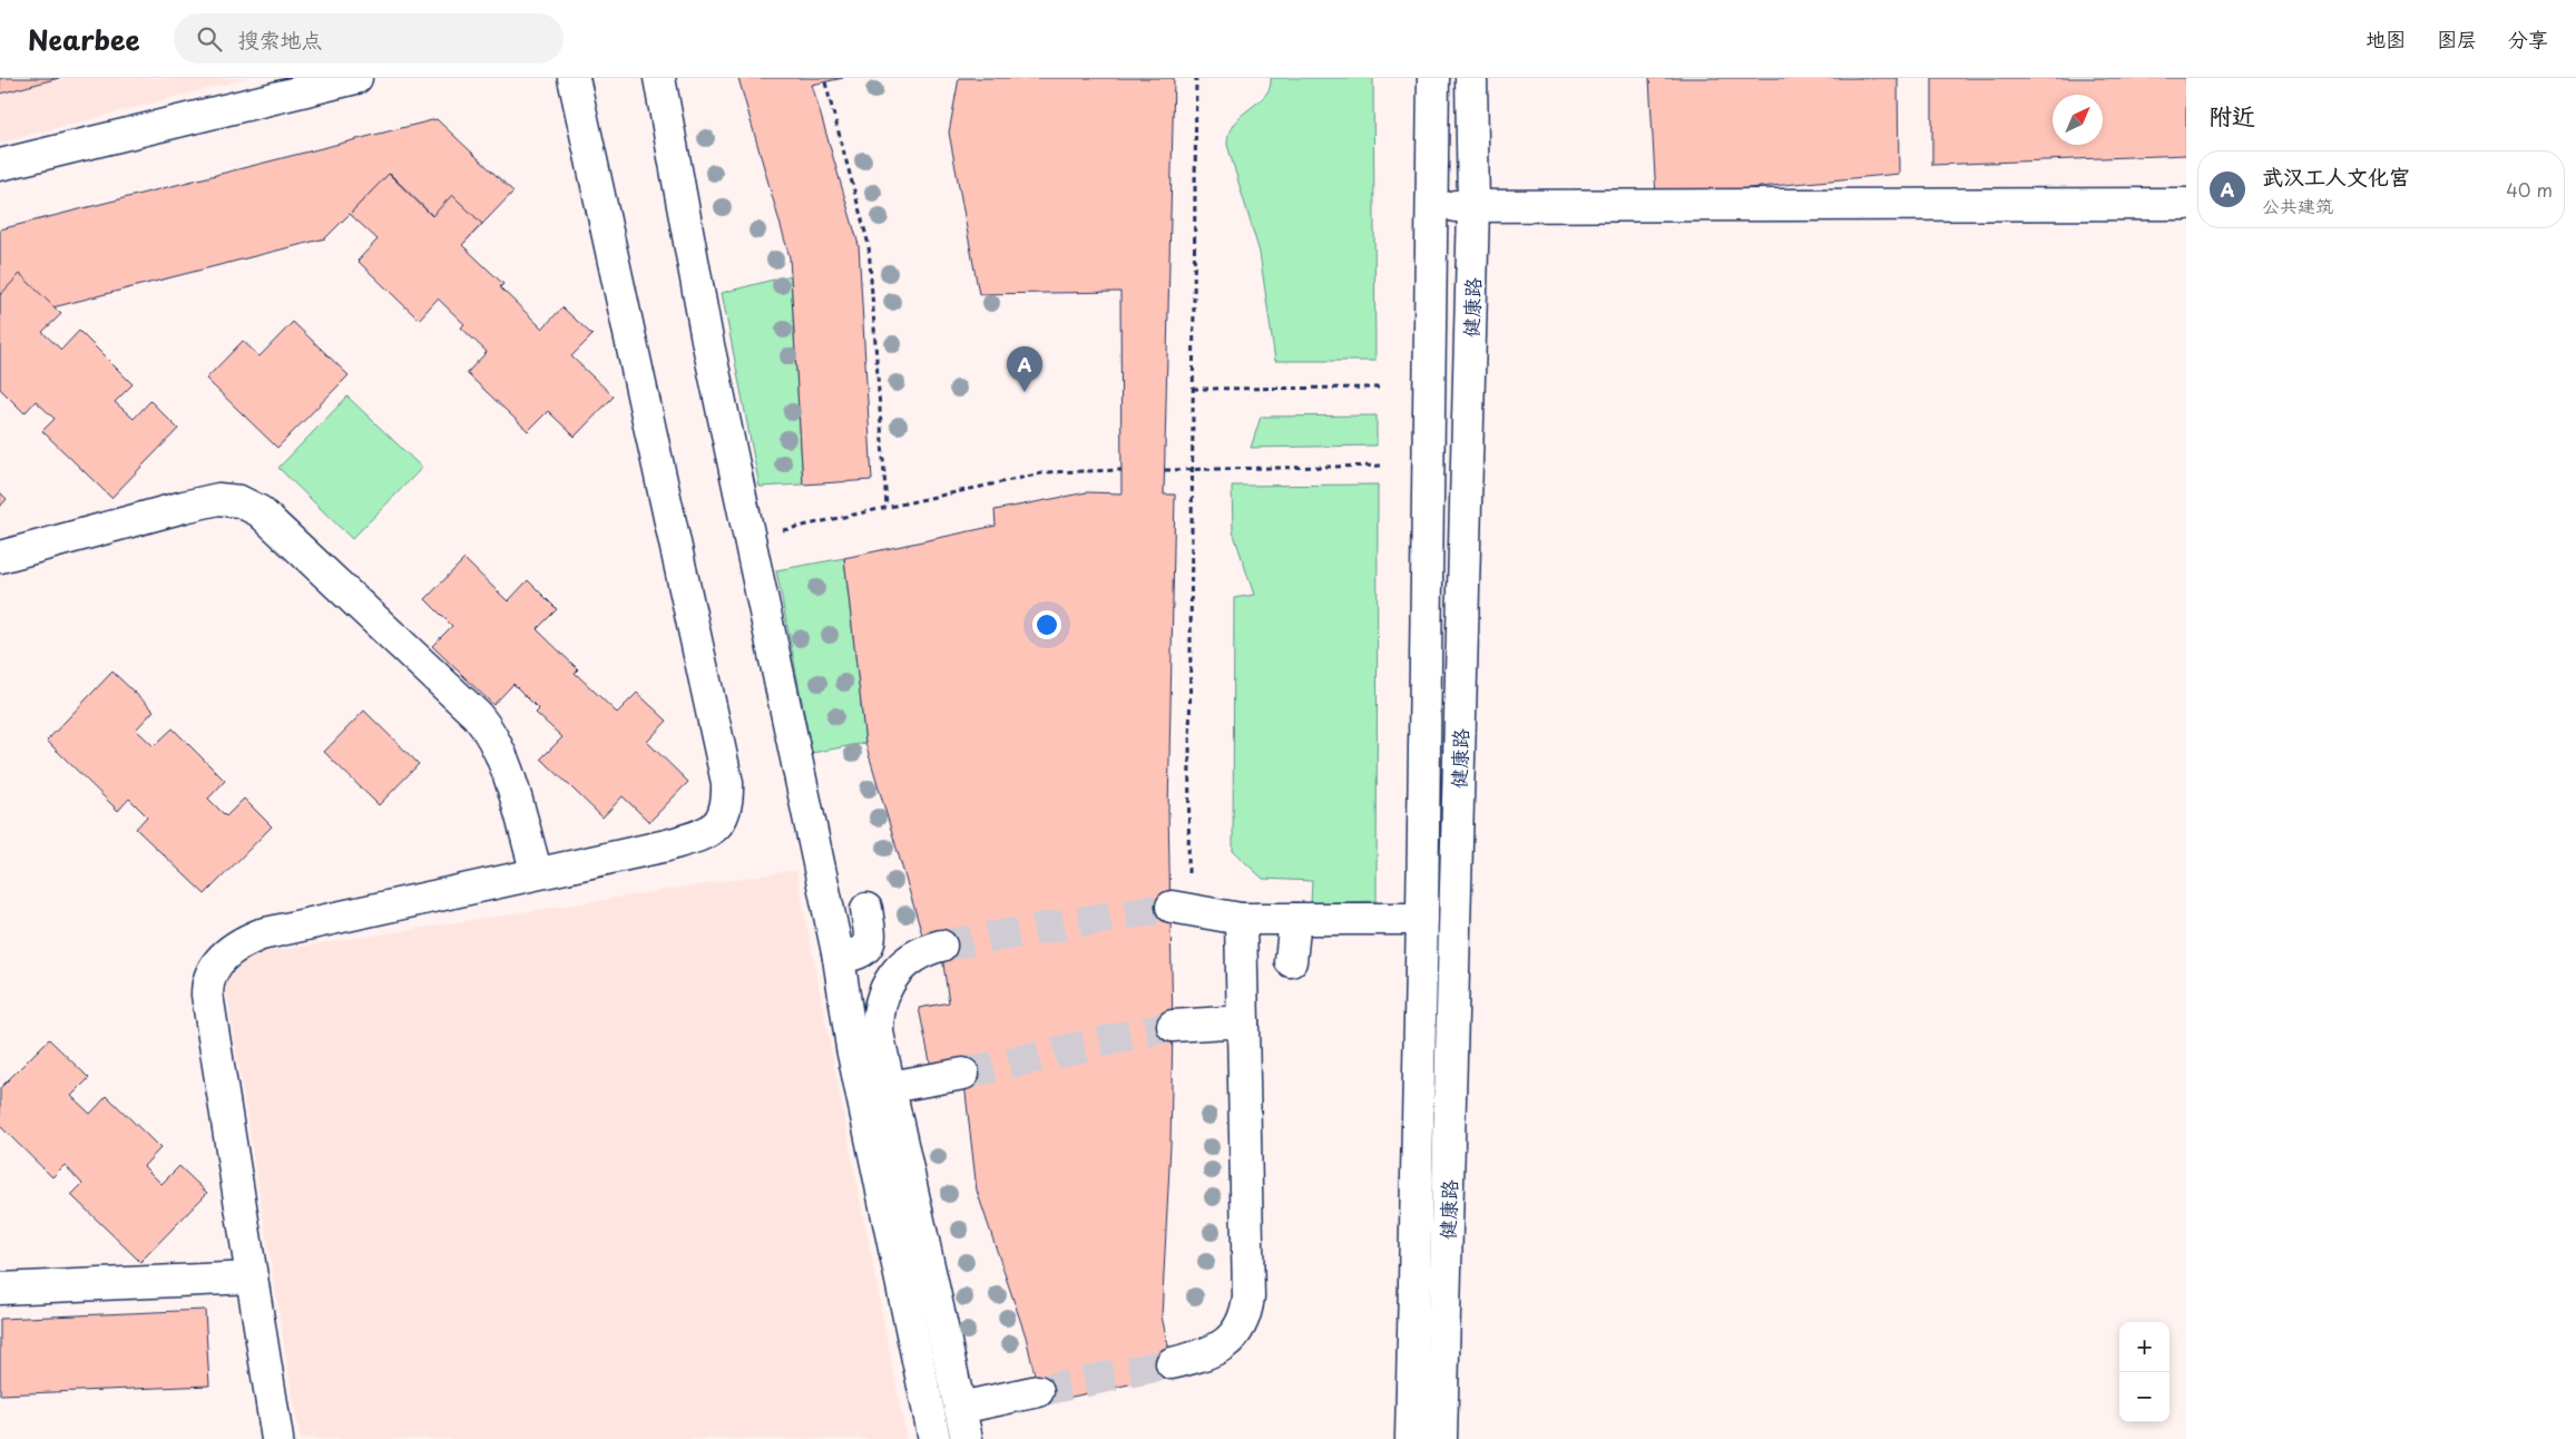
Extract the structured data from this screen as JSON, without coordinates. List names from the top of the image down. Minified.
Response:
{"streets":{"street":["健康路"]},"north":"top right","page":{"header":"Nearbee","search":"搜索地点","nav":["地图","图层","分享"],"heading":"附近","list":[{"mark":"A","name":"武汉工人文化宫","note":"公共建筑","value":"40 m"}],"pins":"A","map_buttons":["+","−"]}}
